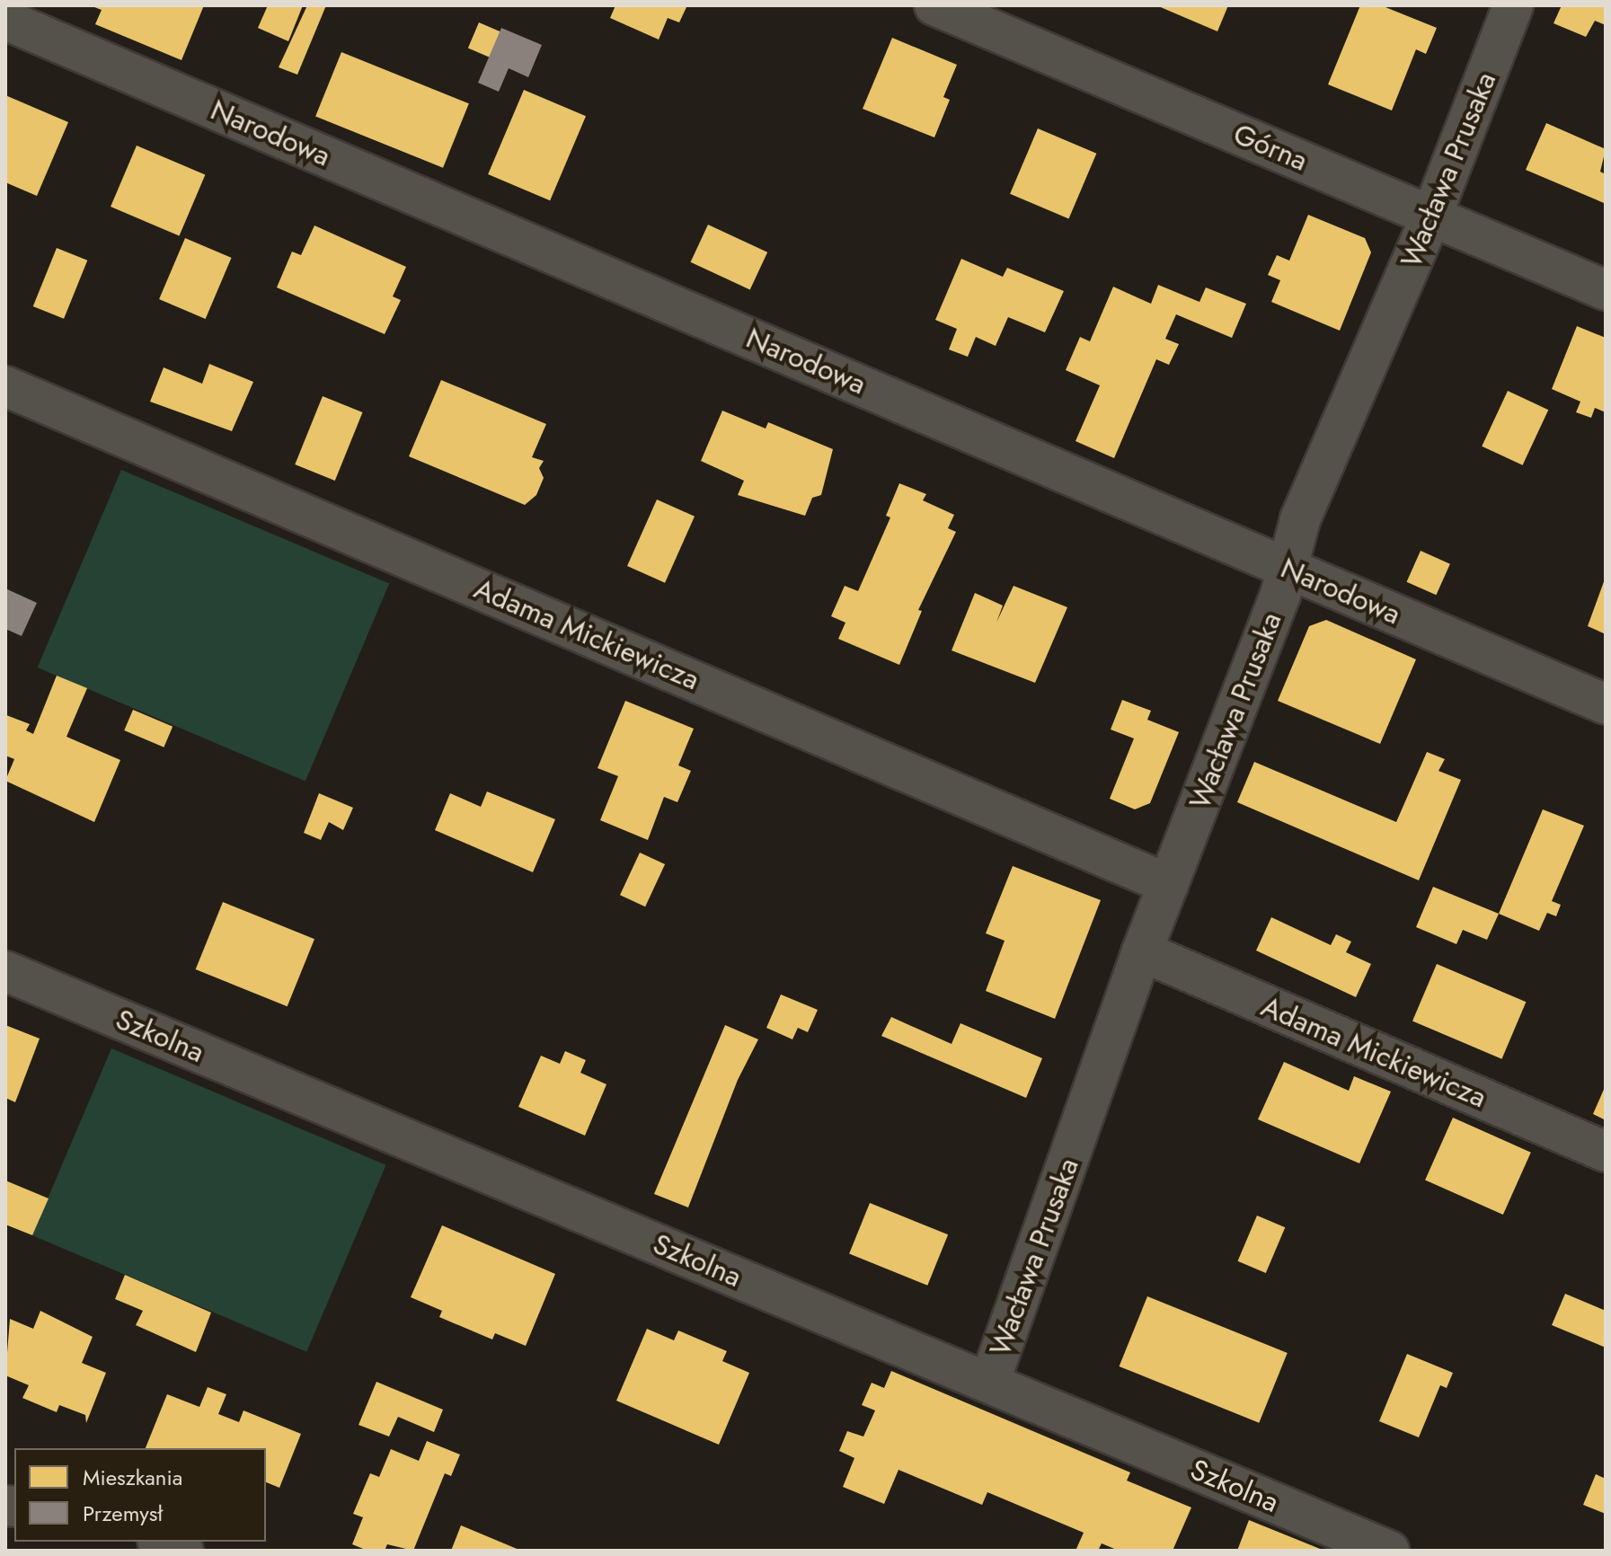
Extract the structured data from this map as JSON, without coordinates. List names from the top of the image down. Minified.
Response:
{"streets":{"street":["Narodowa","Górna","Wacława Prusaka","Adama Mickiewicza","Szkolna"]},"crossings":[["Narodowa","Wacława Prusaka"],["Górna","Wacława Prusaka"],["Wacława Prusaka","Adama Mickiewicza"],["Wacława Prusaka","Szkolna"]],"legend":["Mieszkania","Przemysł"]}
